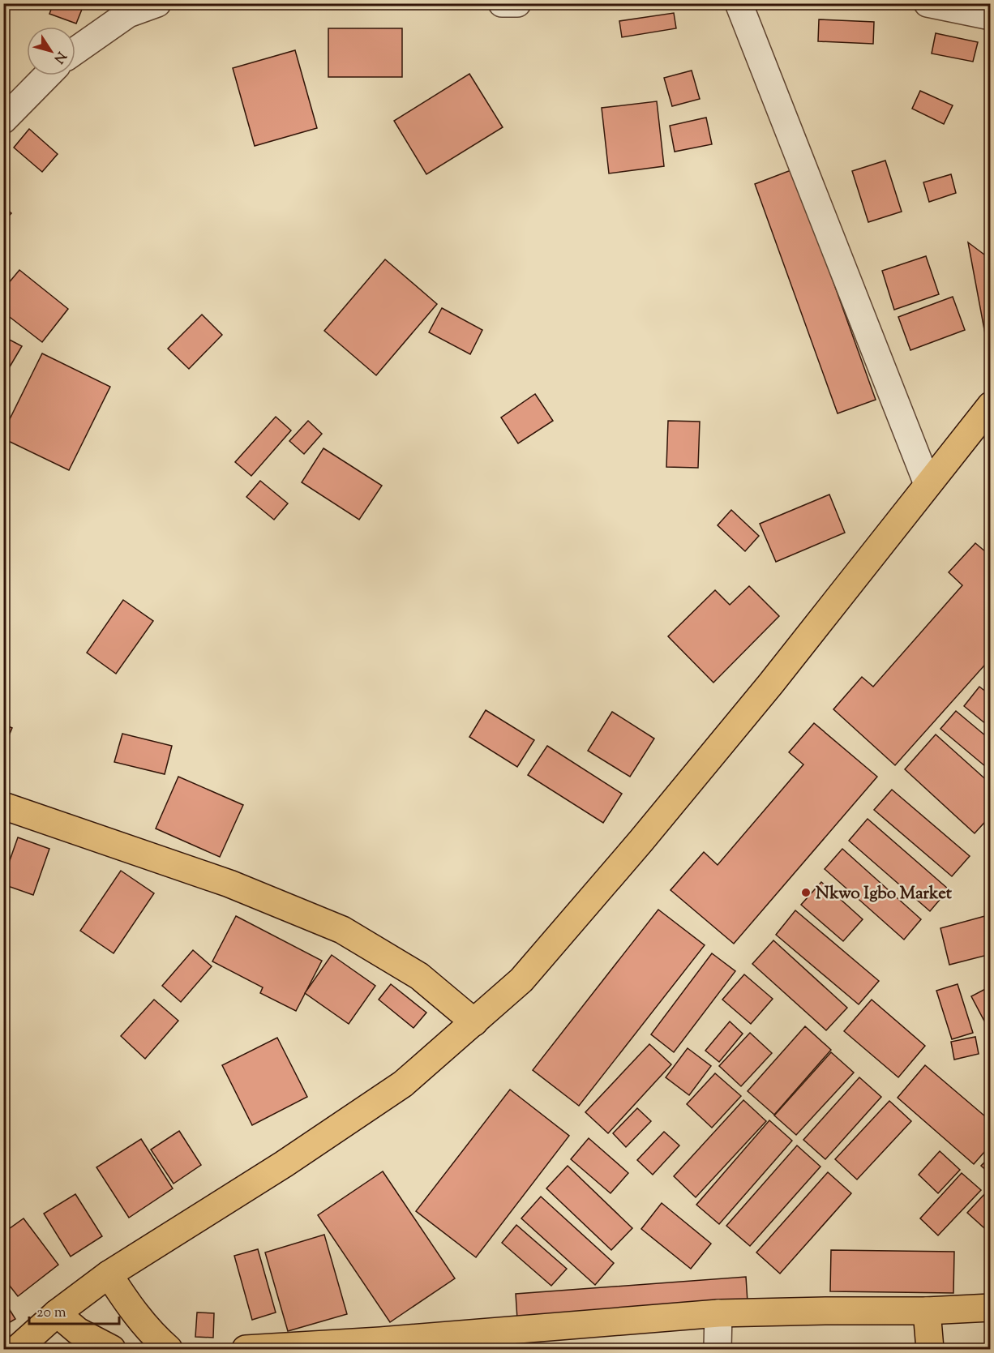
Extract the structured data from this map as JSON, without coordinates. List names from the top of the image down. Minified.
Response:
{"places":["Nkwo Igbo Market"],"scale_bar":"20 m","north":"bottom right"}
